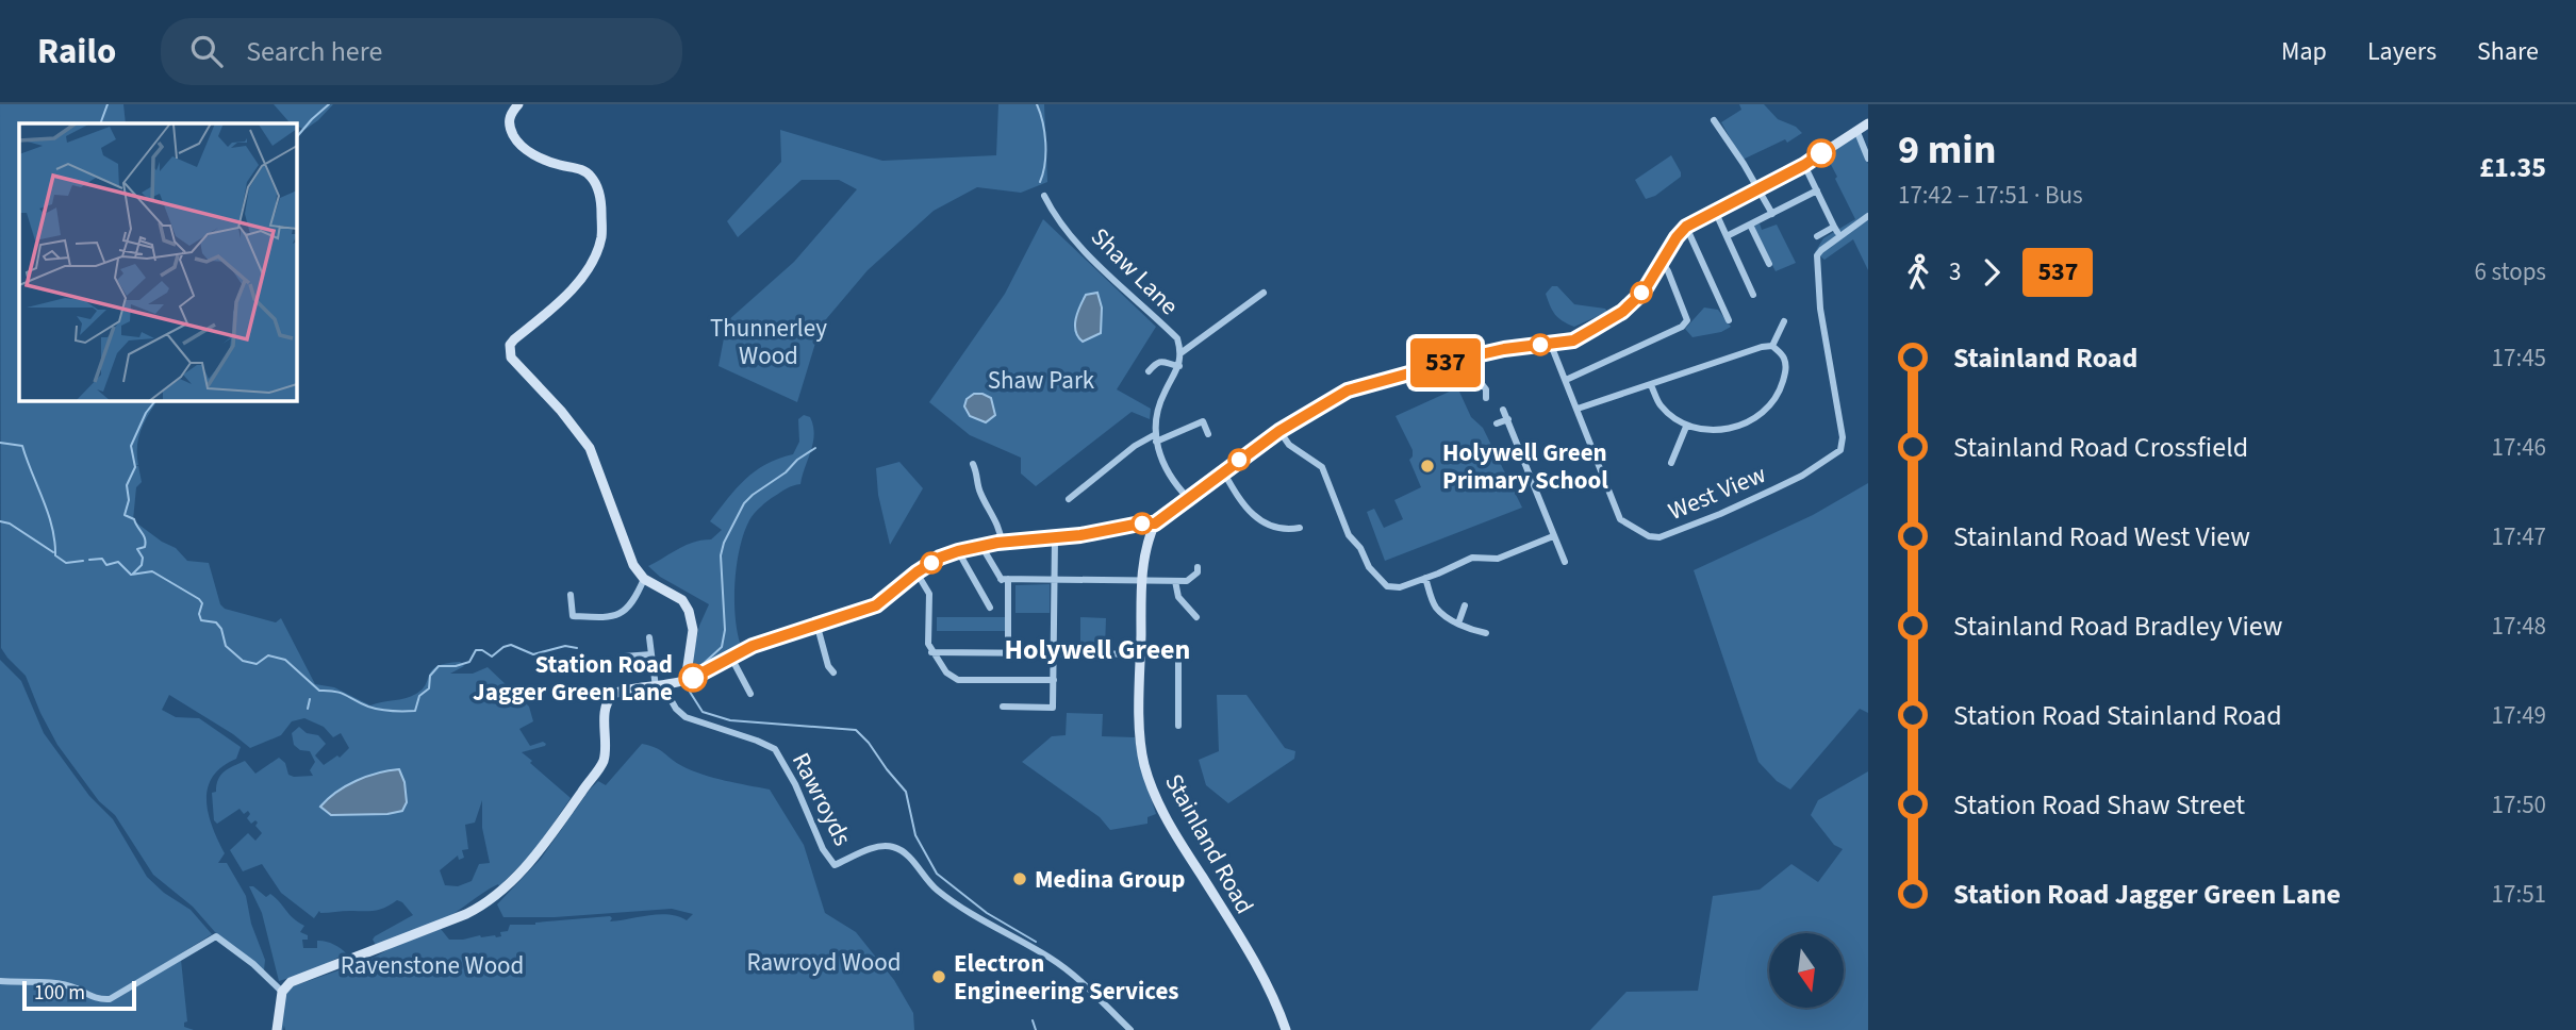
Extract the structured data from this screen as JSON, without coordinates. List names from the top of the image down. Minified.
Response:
{"streets":{"street":["Shaw Lane","West View","Rawroyds","Stainland Road"]},"districts":["Holywell Green"],"parks":["Thunnerley Wood","Shaw Park","Rawroyd Wood","Ravenstone Wood"],"places":["Holywell Green Primary School","Station Road Jagger Green Lane","Medina Group","Electron Engineering Services"],"lines":["bus line 537"],"scale_bar":"100 m","north":"bottom","page":{"header":"Railo","search":"Search here","nav":["Map","Layers","Share"],"on_map":"537","heading":["9 min","17:42 – 17:51 · Bus","£1.35"],"legs":["3","537","6 stops"],"list":[{"name":"Stainland Road","value":"17:45"},{"name":"Stainland Road Crossfield","value":"17:46"},{"name":"Stainland Road West View","value":"17:47"},{"name":"Stainland Road Bradley View","value":"17:48"},{"name":"Station Road Stainland Road","value":"17:49"},{"name":"Station Road Shaw Street","value":"17:50"},{"name":"Station Road Jagger Green Lane","value":"17:51"}],"scale":"100 m"}}
